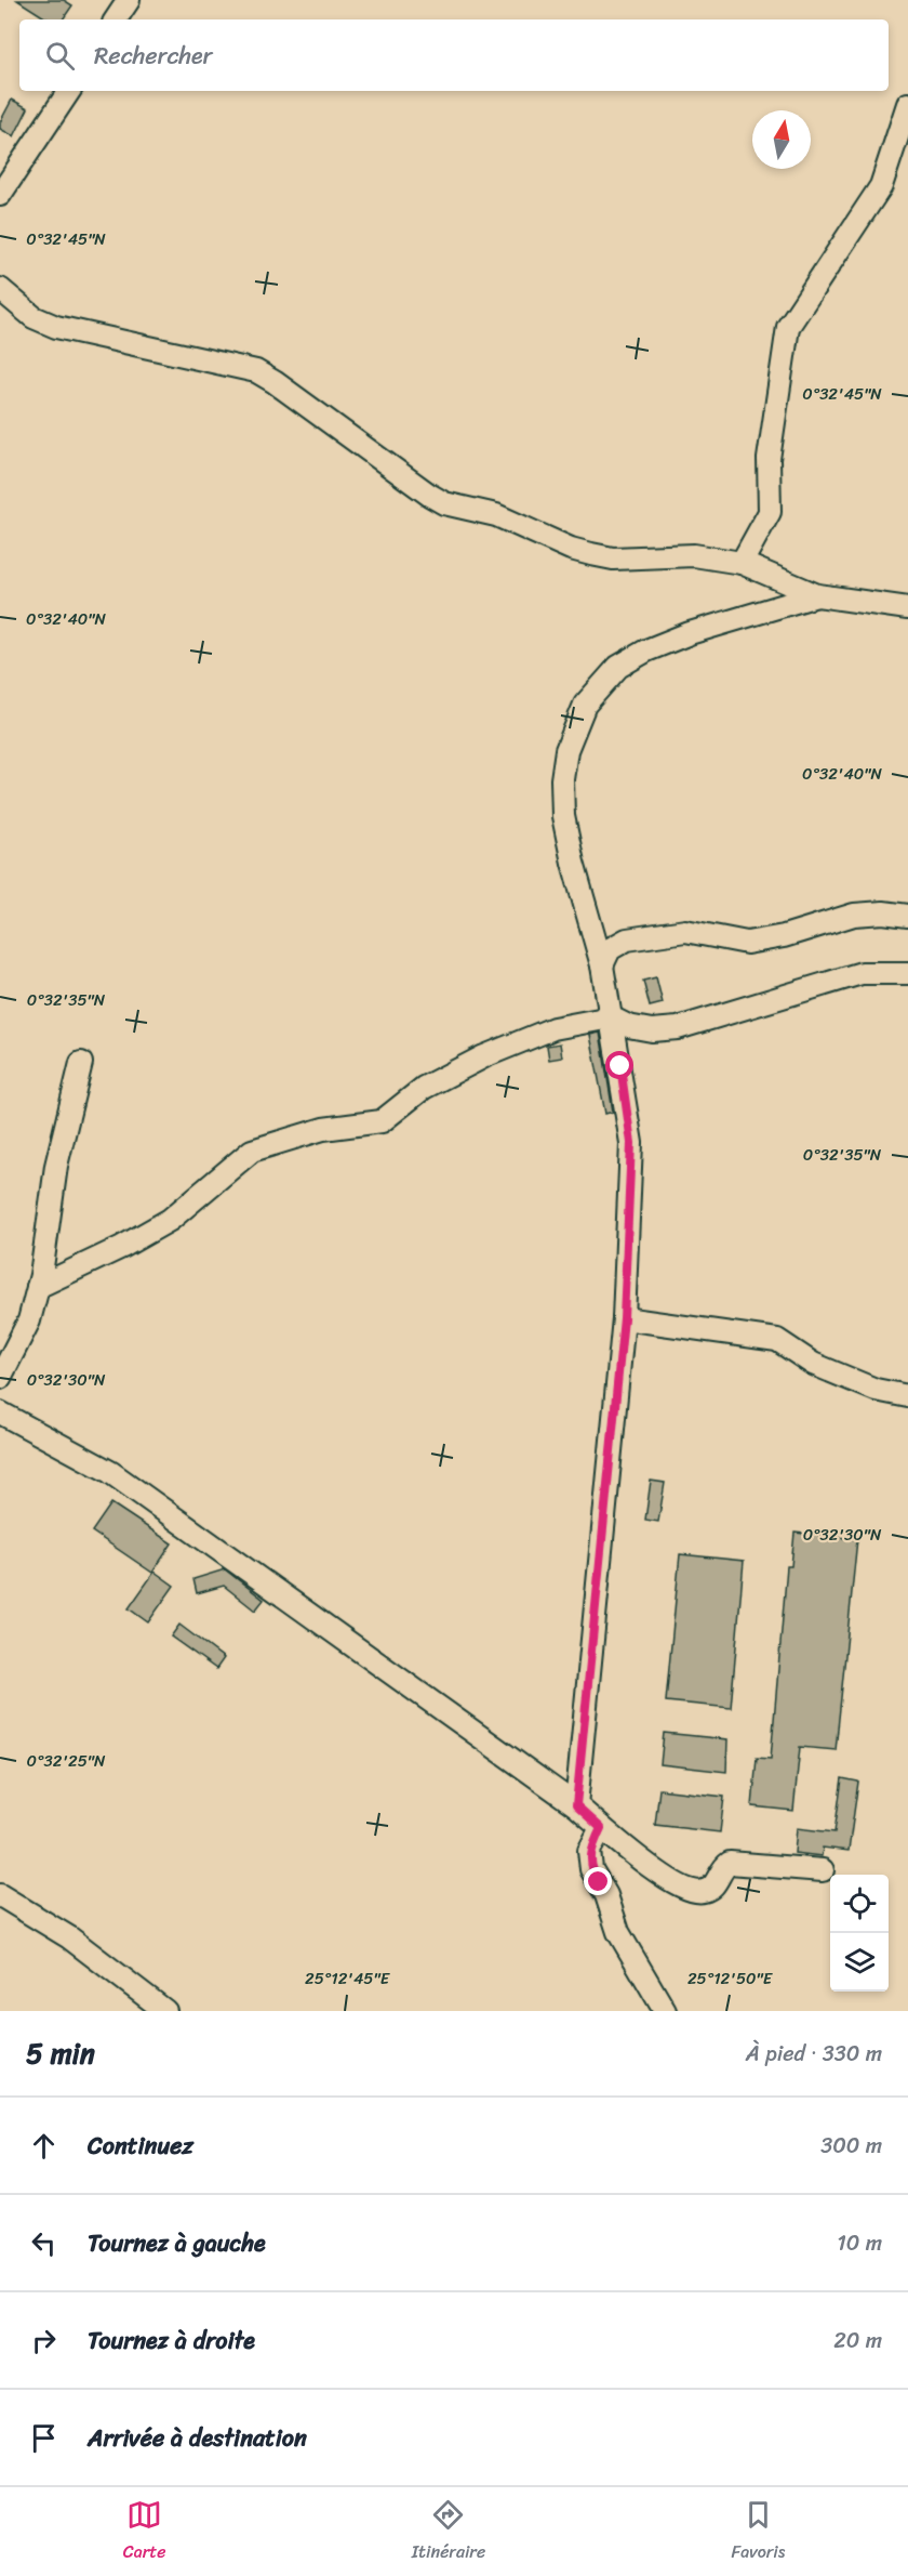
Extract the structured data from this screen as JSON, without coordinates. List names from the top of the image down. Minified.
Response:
{"north":"top","page":{"search":"Rechercher","heading":["5 min","À pied · 330 m"],"list":[["Continuez","300 m"],["Tournez à gauche","10 m"],["Tournez à droite","20 m"],"Arrivée à destination"],"nav":["Carte","Itinéraire","Favoris"]},"coordinates":["0°32'45\"N","0°32'40\"N","0°32'35\"N","0°32'30\"N","0°32'25\"N","25°12'45\"E","25°12'50\"E"]}
